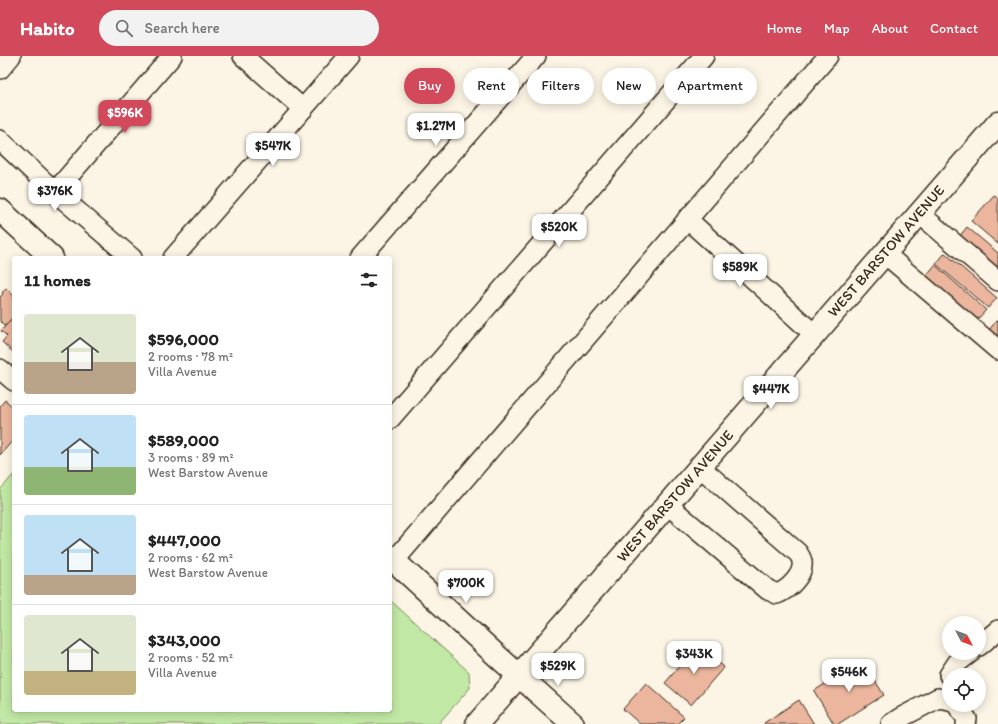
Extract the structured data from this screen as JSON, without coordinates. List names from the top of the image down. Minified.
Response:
{"streets":{"main road":["WEST BARSTOW AVENUE"]},"north":"bottom right","page":{"header":"Habito","search":"Search here","nav":["Home","Map","About","Contact"],"chip":["Buy","Rent","Filters","New","Apartment"],"price":["$596K","$1.27M","$547K","$376K","$520K","$589K","$447K","$700K","$343K","$529K","$546K"],"heading":"11 homes","list":[{"name":"$596,000","note":"2 rooms · 78 m² · Villa Avenue"},{"name":"$589,000","note":"3 rooms · 89 m² · West Barstow Avenue"},{"name":"$447,000","note":"2 rooms · 62 m² · West Barstow Avenue"},{"name":"$343,000","note":"2 rooms · 52 m² · Villa Avenue"}]}}
